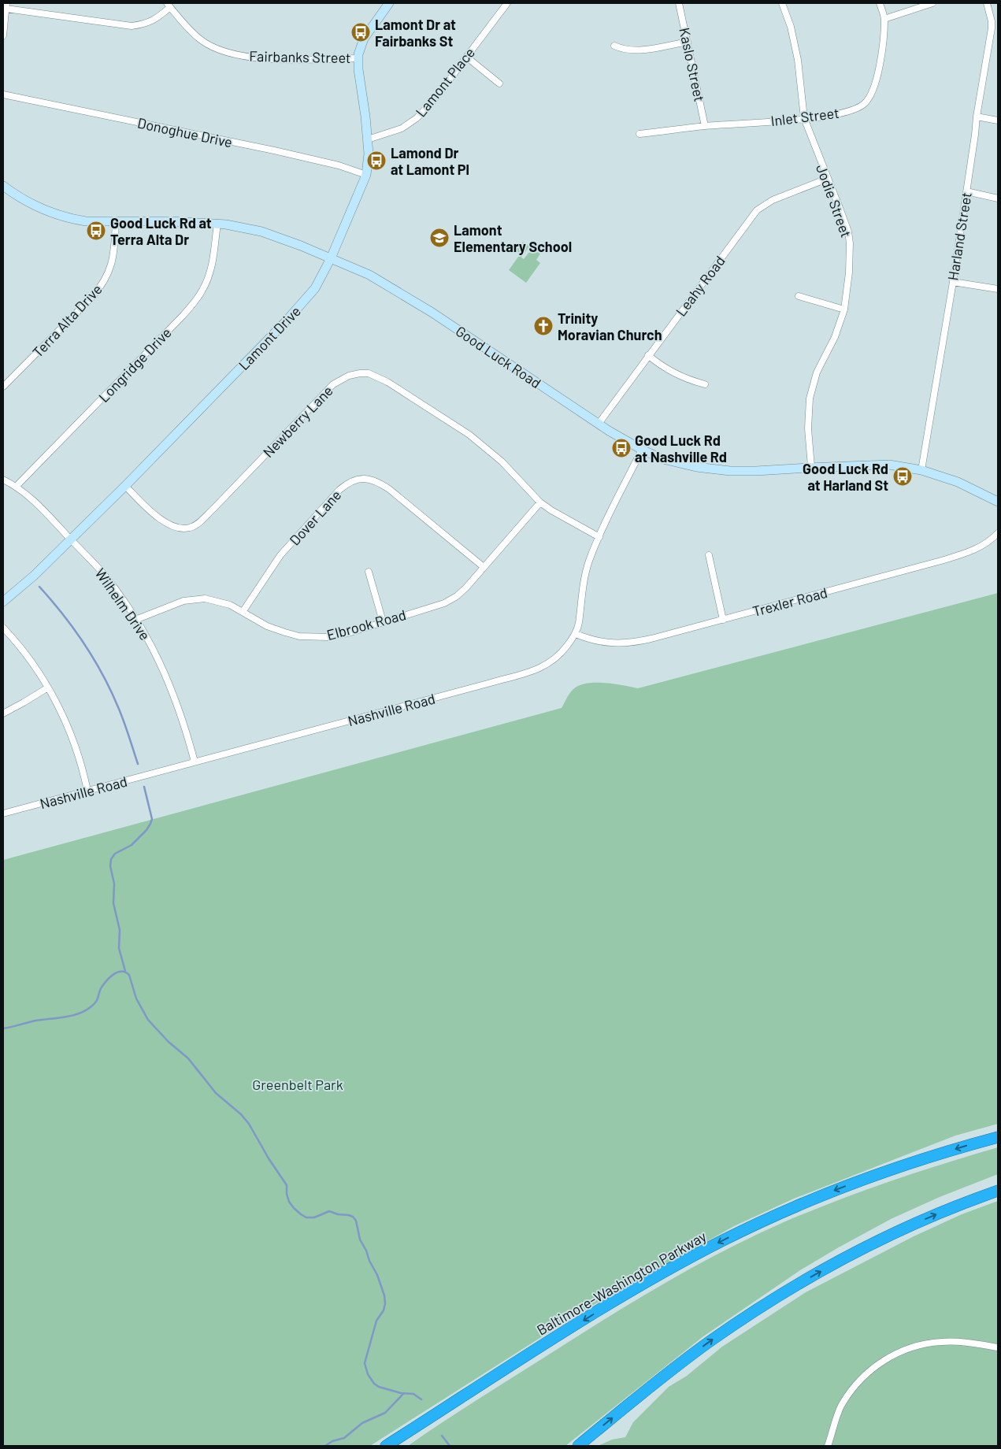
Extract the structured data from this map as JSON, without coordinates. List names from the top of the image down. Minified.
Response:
{"streets":{"highway":["Baltimore-Washington Parkway"],"main road":["Lamont Drive","Good Luck Road"],"street":["Fairbanks Street","Kaslo Street","Lamont Place","Inlet Street","Donoghue Drive","Jodie Street","Harland Street","Leahy Road","Terra Alta Drive","Longridge Drive","Newberry Lane","Dover Lane","Trexler Road","Wilhelm Drive","Elbrook Road","Nashville Road"]},"crossings":[["Fairbanks Street","Lamont Drive"],["Kaslo Street","Inlet Street"],["Lamont Place","Lamont Drive"],["Inlet Street","Jodie Street"],["Donoghue Drive","Lamont Drive"],["Jodie Street","Leahy Road"],["Jodie Street","Good Luck Road"],["Harland Street","Good Luck Road"],["Leahy Road","Good Luck Road"],["Terra Alta Drive","Good Luck Road"],["Lamont Drive","Good Luck Road"],["Lamont Drive","Newberry Lane"],["Lamont Drive","Wilhelm Drive"],["Good Luck Road","Longridge Drive"],["Good Luck Road","Nashville Road"],["Longridge Drive","Wilhelm Drive"],["Newberry Lane","Elbrook Road"],["Newberry Lane","Nashville Road"],["Dover Lane","Elbrook Road"],["Trexler Road","Nashville Road"],["Wilhelm Drive","Elbrook Road"],["Wilhelm Drive","Nashville Road"]],"parks":["Greenbelt Park"],"places":{"bus stop":["Lamont Dr at Fairbanks St","Lamond Dr at Lamont Pl","Good Luck Rd at Terra Alta Dr","Good Luck Rd at Nashville Rd","Good Luck Rd at Harland St"],"school or university":["Lamont Elementary School"],"church":["Trinity Moravian Church"]}}
